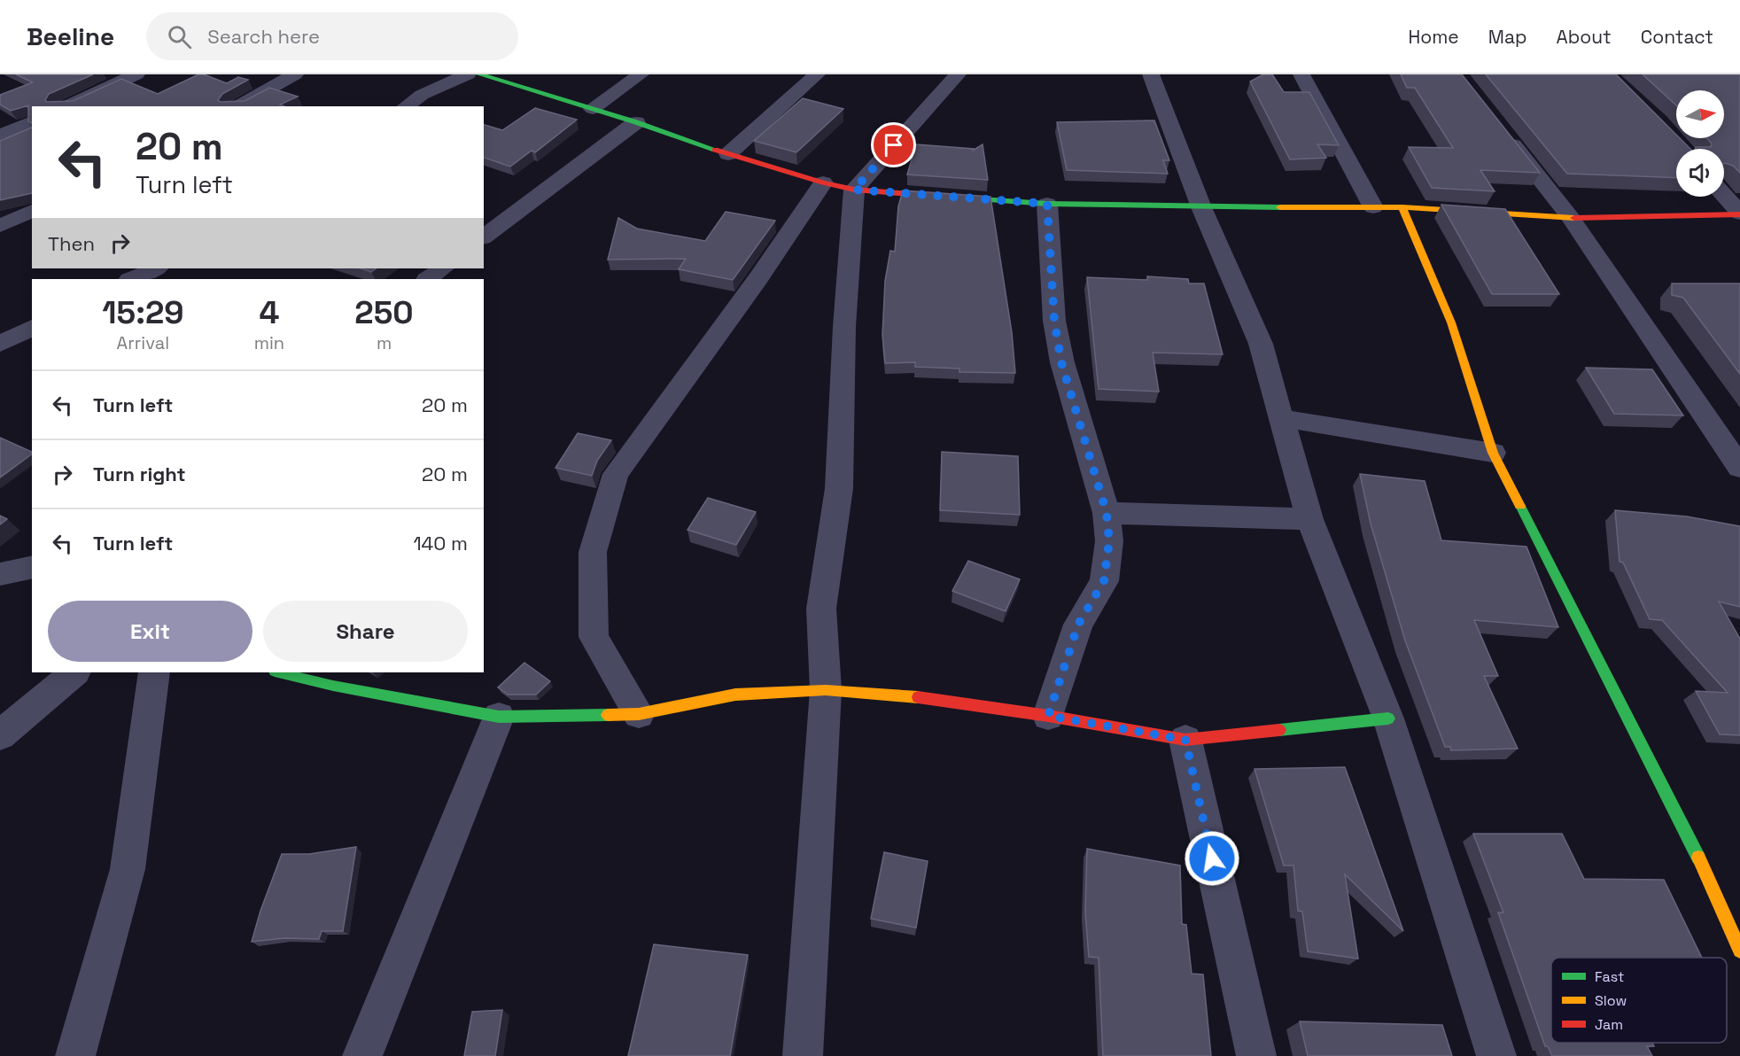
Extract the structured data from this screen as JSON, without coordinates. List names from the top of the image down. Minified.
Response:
{"legend":["Fast","Slow","Jam"],"north":"right","page":{"header":"Beeline","search":"Search here","nav":["Home","Map","About","Contact"],"turn":["20 m","Turn left"],"then":"Then","eta":["15:29","Arrival","4","min","250","m"],"list":[{"name":"Turn left","value":"20 m"},{"name":"Turn right","value":"20 m"},{"name":"Turn left","value":"140 m"}],"buttons":["Exit","Share"]}}
